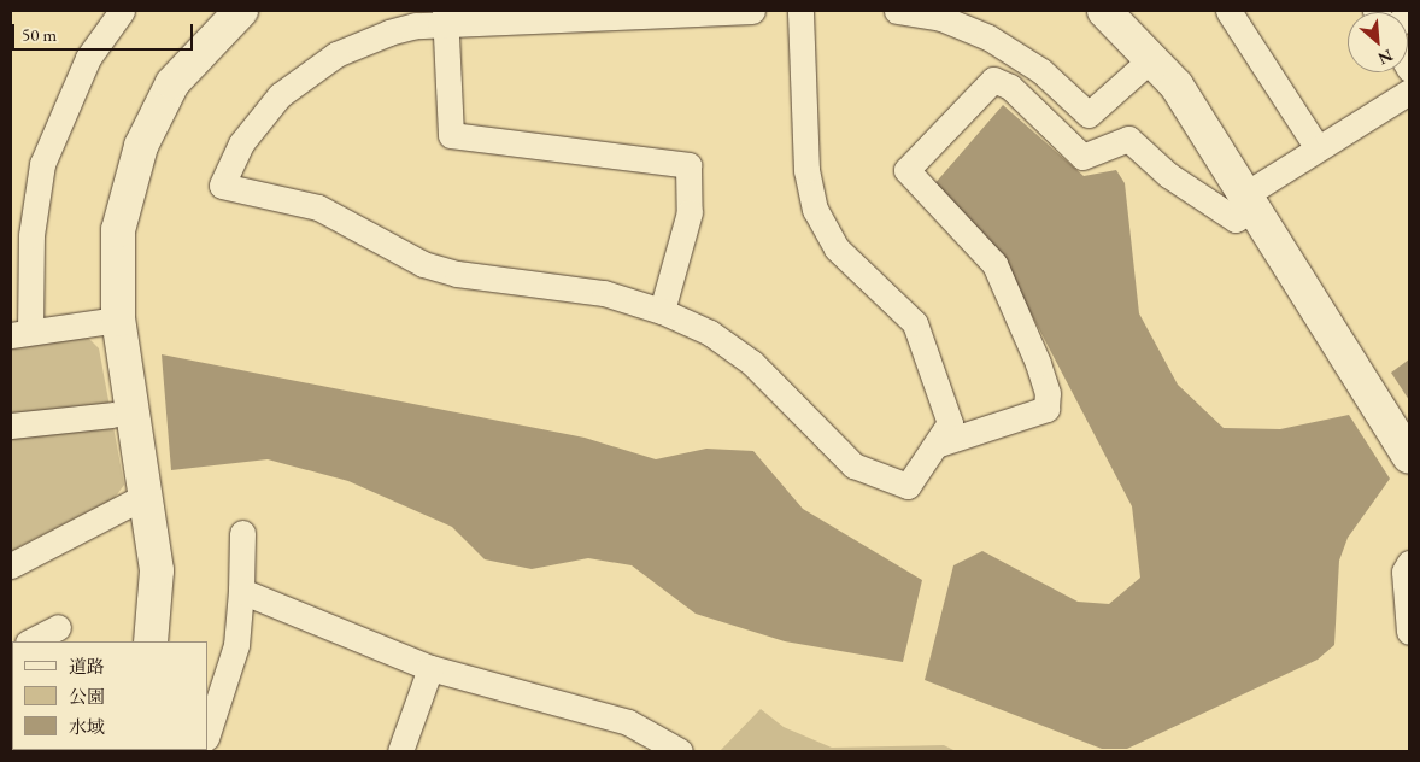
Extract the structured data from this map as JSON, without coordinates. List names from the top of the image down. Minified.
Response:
{"legend":["道路","公園","水域"],"scale_bar":"50 m","north":"bottom right"}
